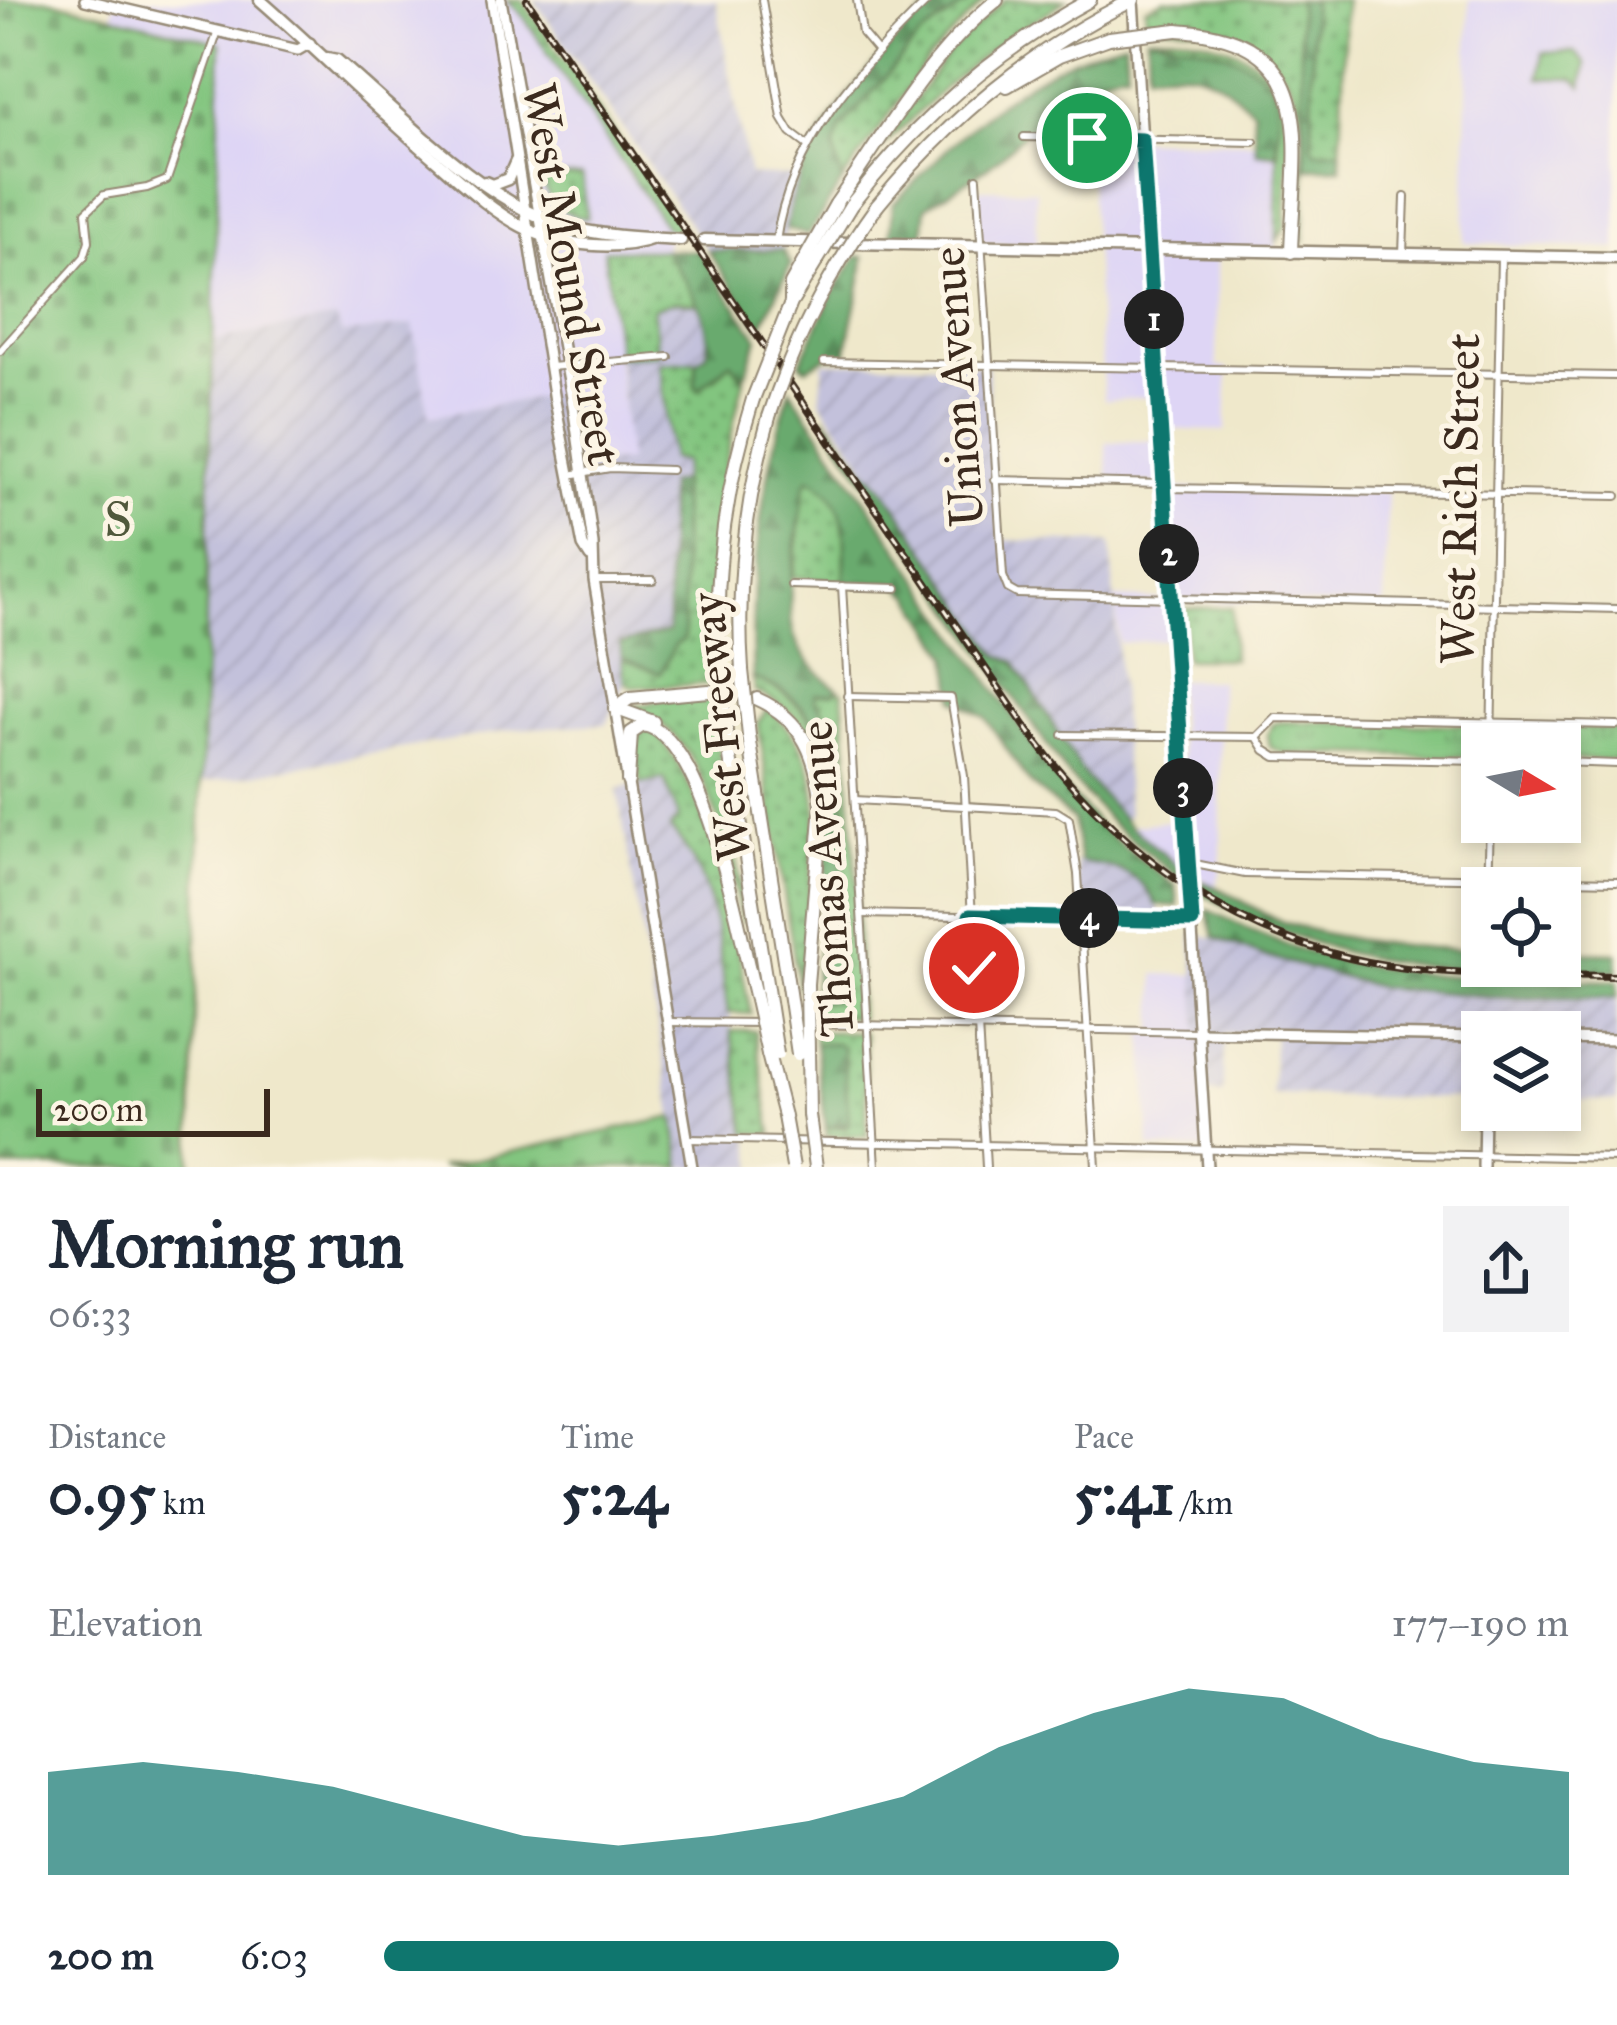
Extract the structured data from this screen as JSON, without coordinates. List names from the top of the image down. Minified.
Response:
{"streets":{"highway":["West Freeway"],"main road":["West Mound Street"],"street":["Union Avenue","West Rich Street","Thomas Avenue"]},"parks":["S"],"scale_bar":"200 m","north":"right","page":{"pins":["1","2","3","4"],"scale":"200 m","heading":["Morning run","06:33"],"stats":[["Distance","0.95 km"],["Time","5:24"],["Pace","5:41 /km"]],"chart":["Elevation","177–190 m"],"list":[{"name":"200 m","note":"6:03"}]}}
